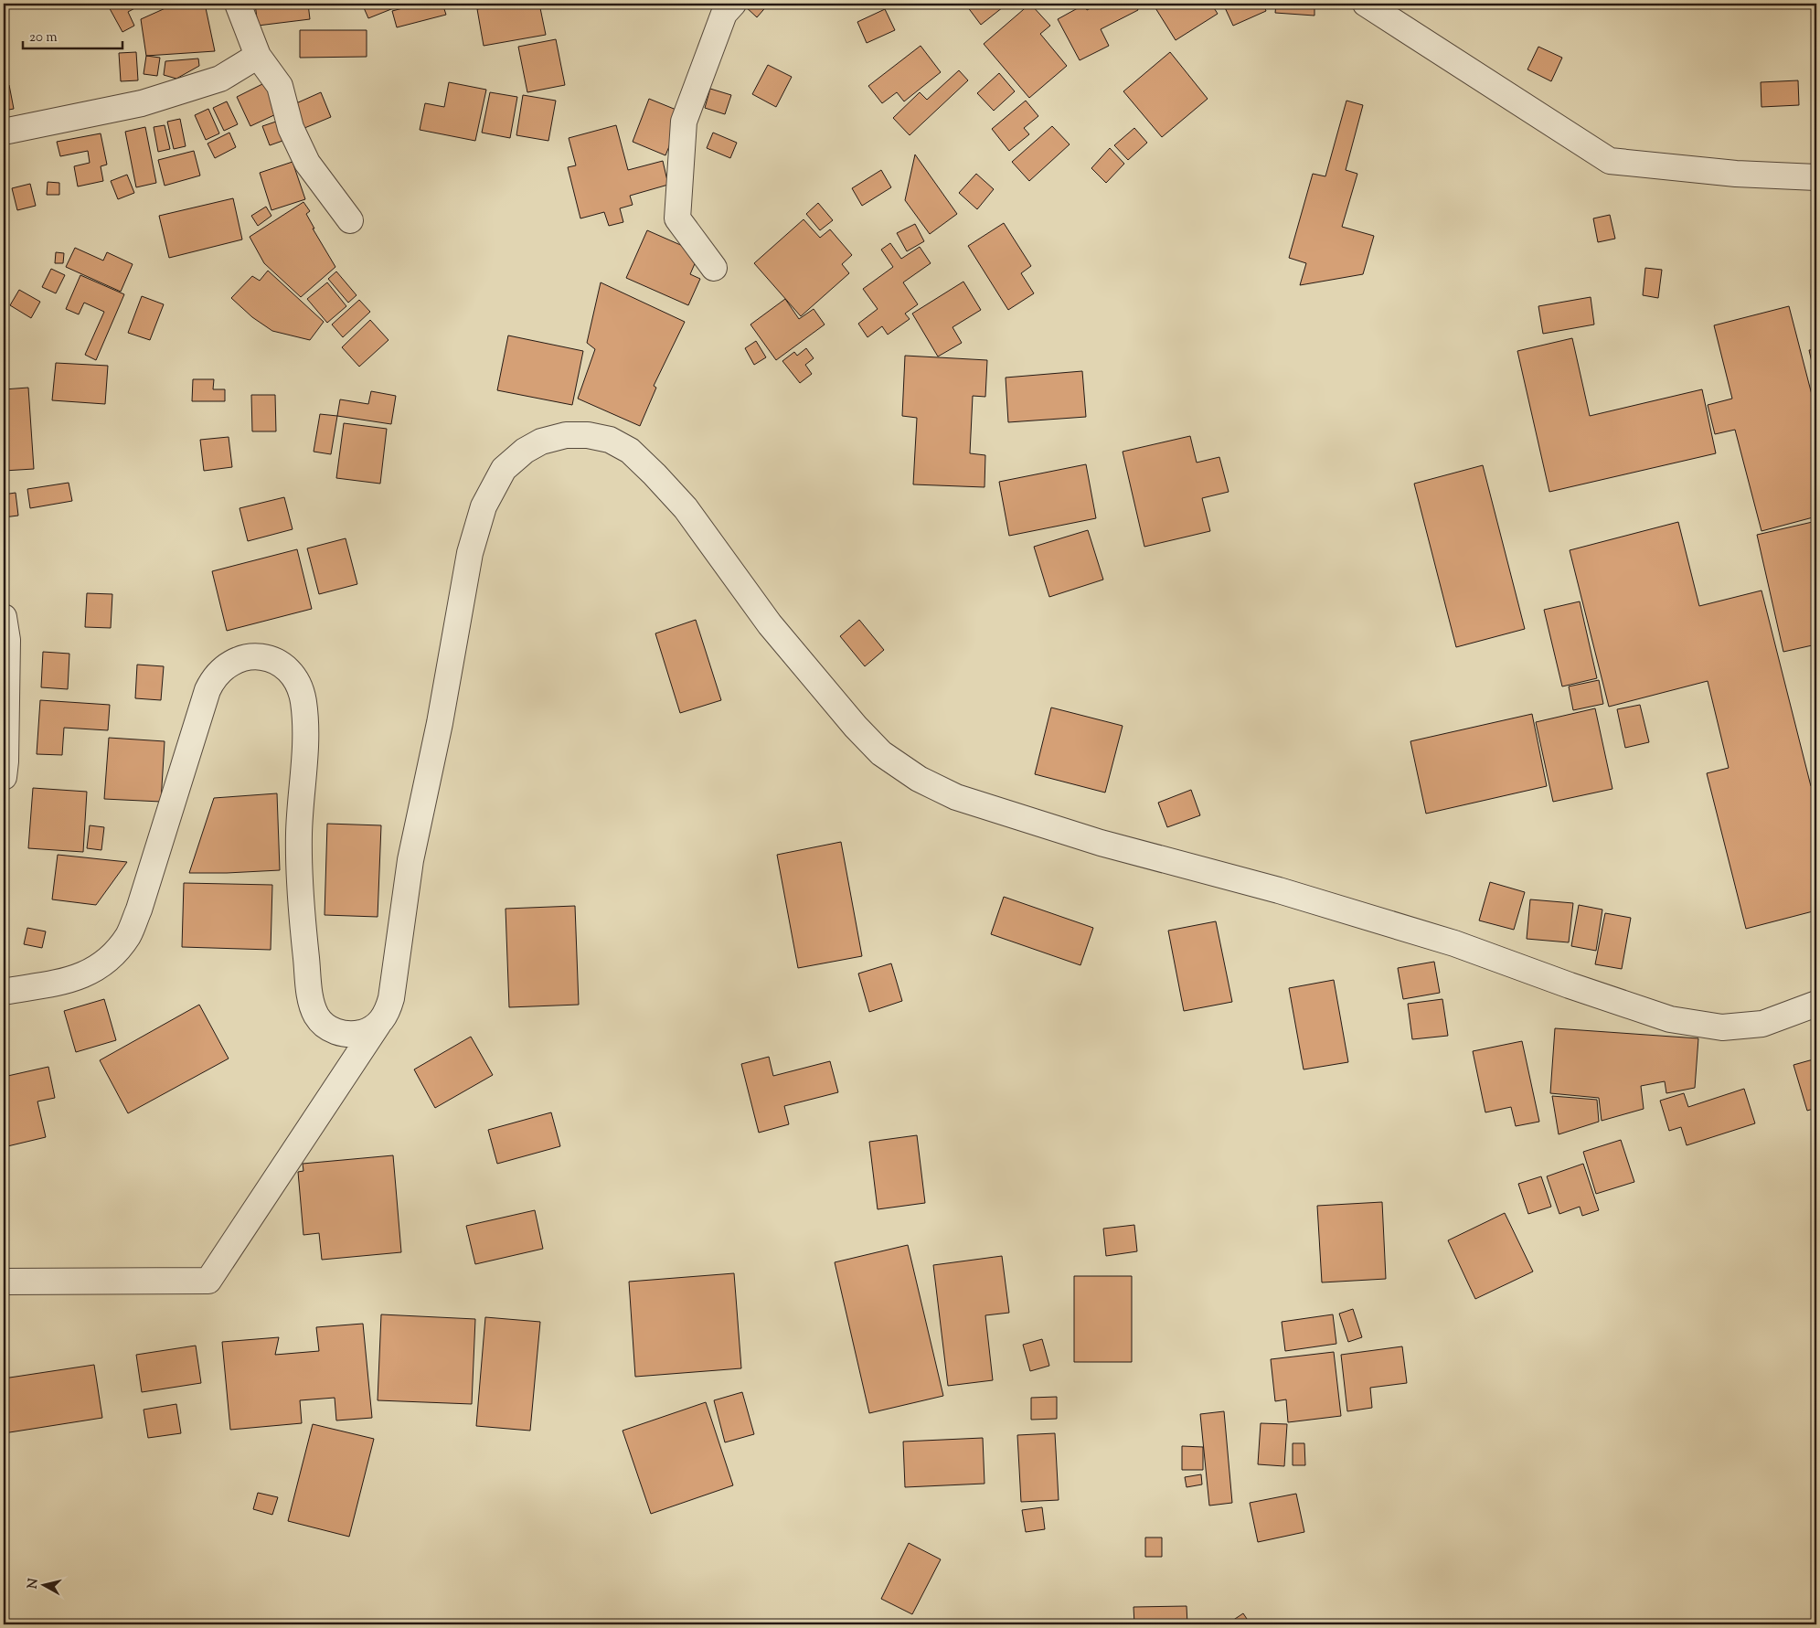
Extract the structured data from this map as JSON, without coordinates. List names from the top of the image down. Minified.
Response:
{"scale_bar":"20 m","north":"left"}
